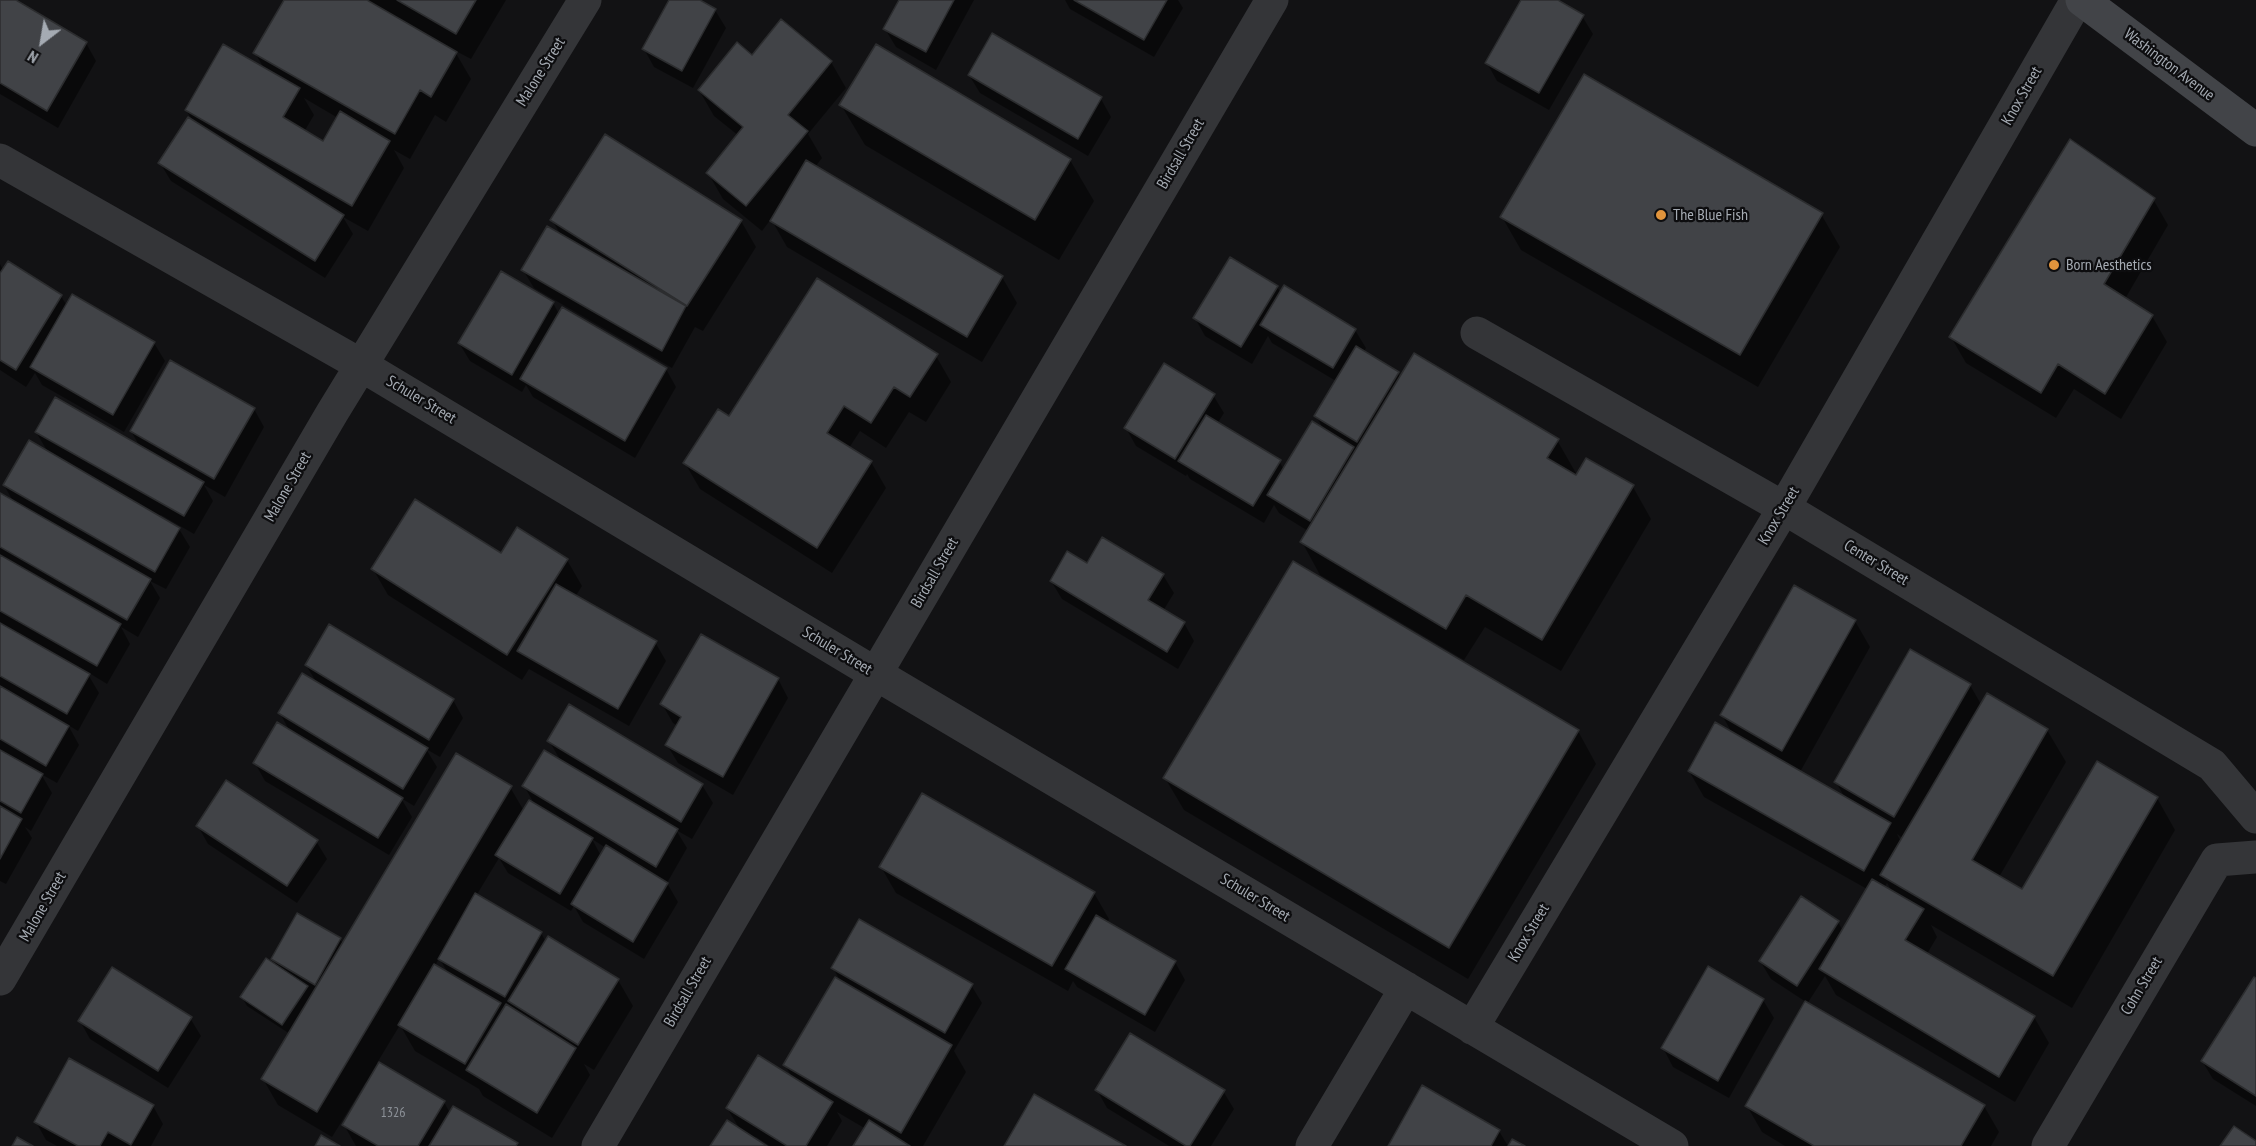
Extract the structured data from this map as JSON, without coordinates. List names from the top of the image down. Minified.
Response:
{"streets":{"main road":["Washington Avenue"],"street":["Malone Street","Knox Street","Birdsall Street","Schuler Street","Center Street","Cohn Street"]},"crossings":[["Malone Street","Schuler Street"],["Knox Street","Schuler Street"],["Knox Street","Center Street"],["Birdsall Street","Schuler Street"]],"places":["The Blue Fish","Born Aesthetics"],"house_numbers":["1326"],"north":"bottom left"}
